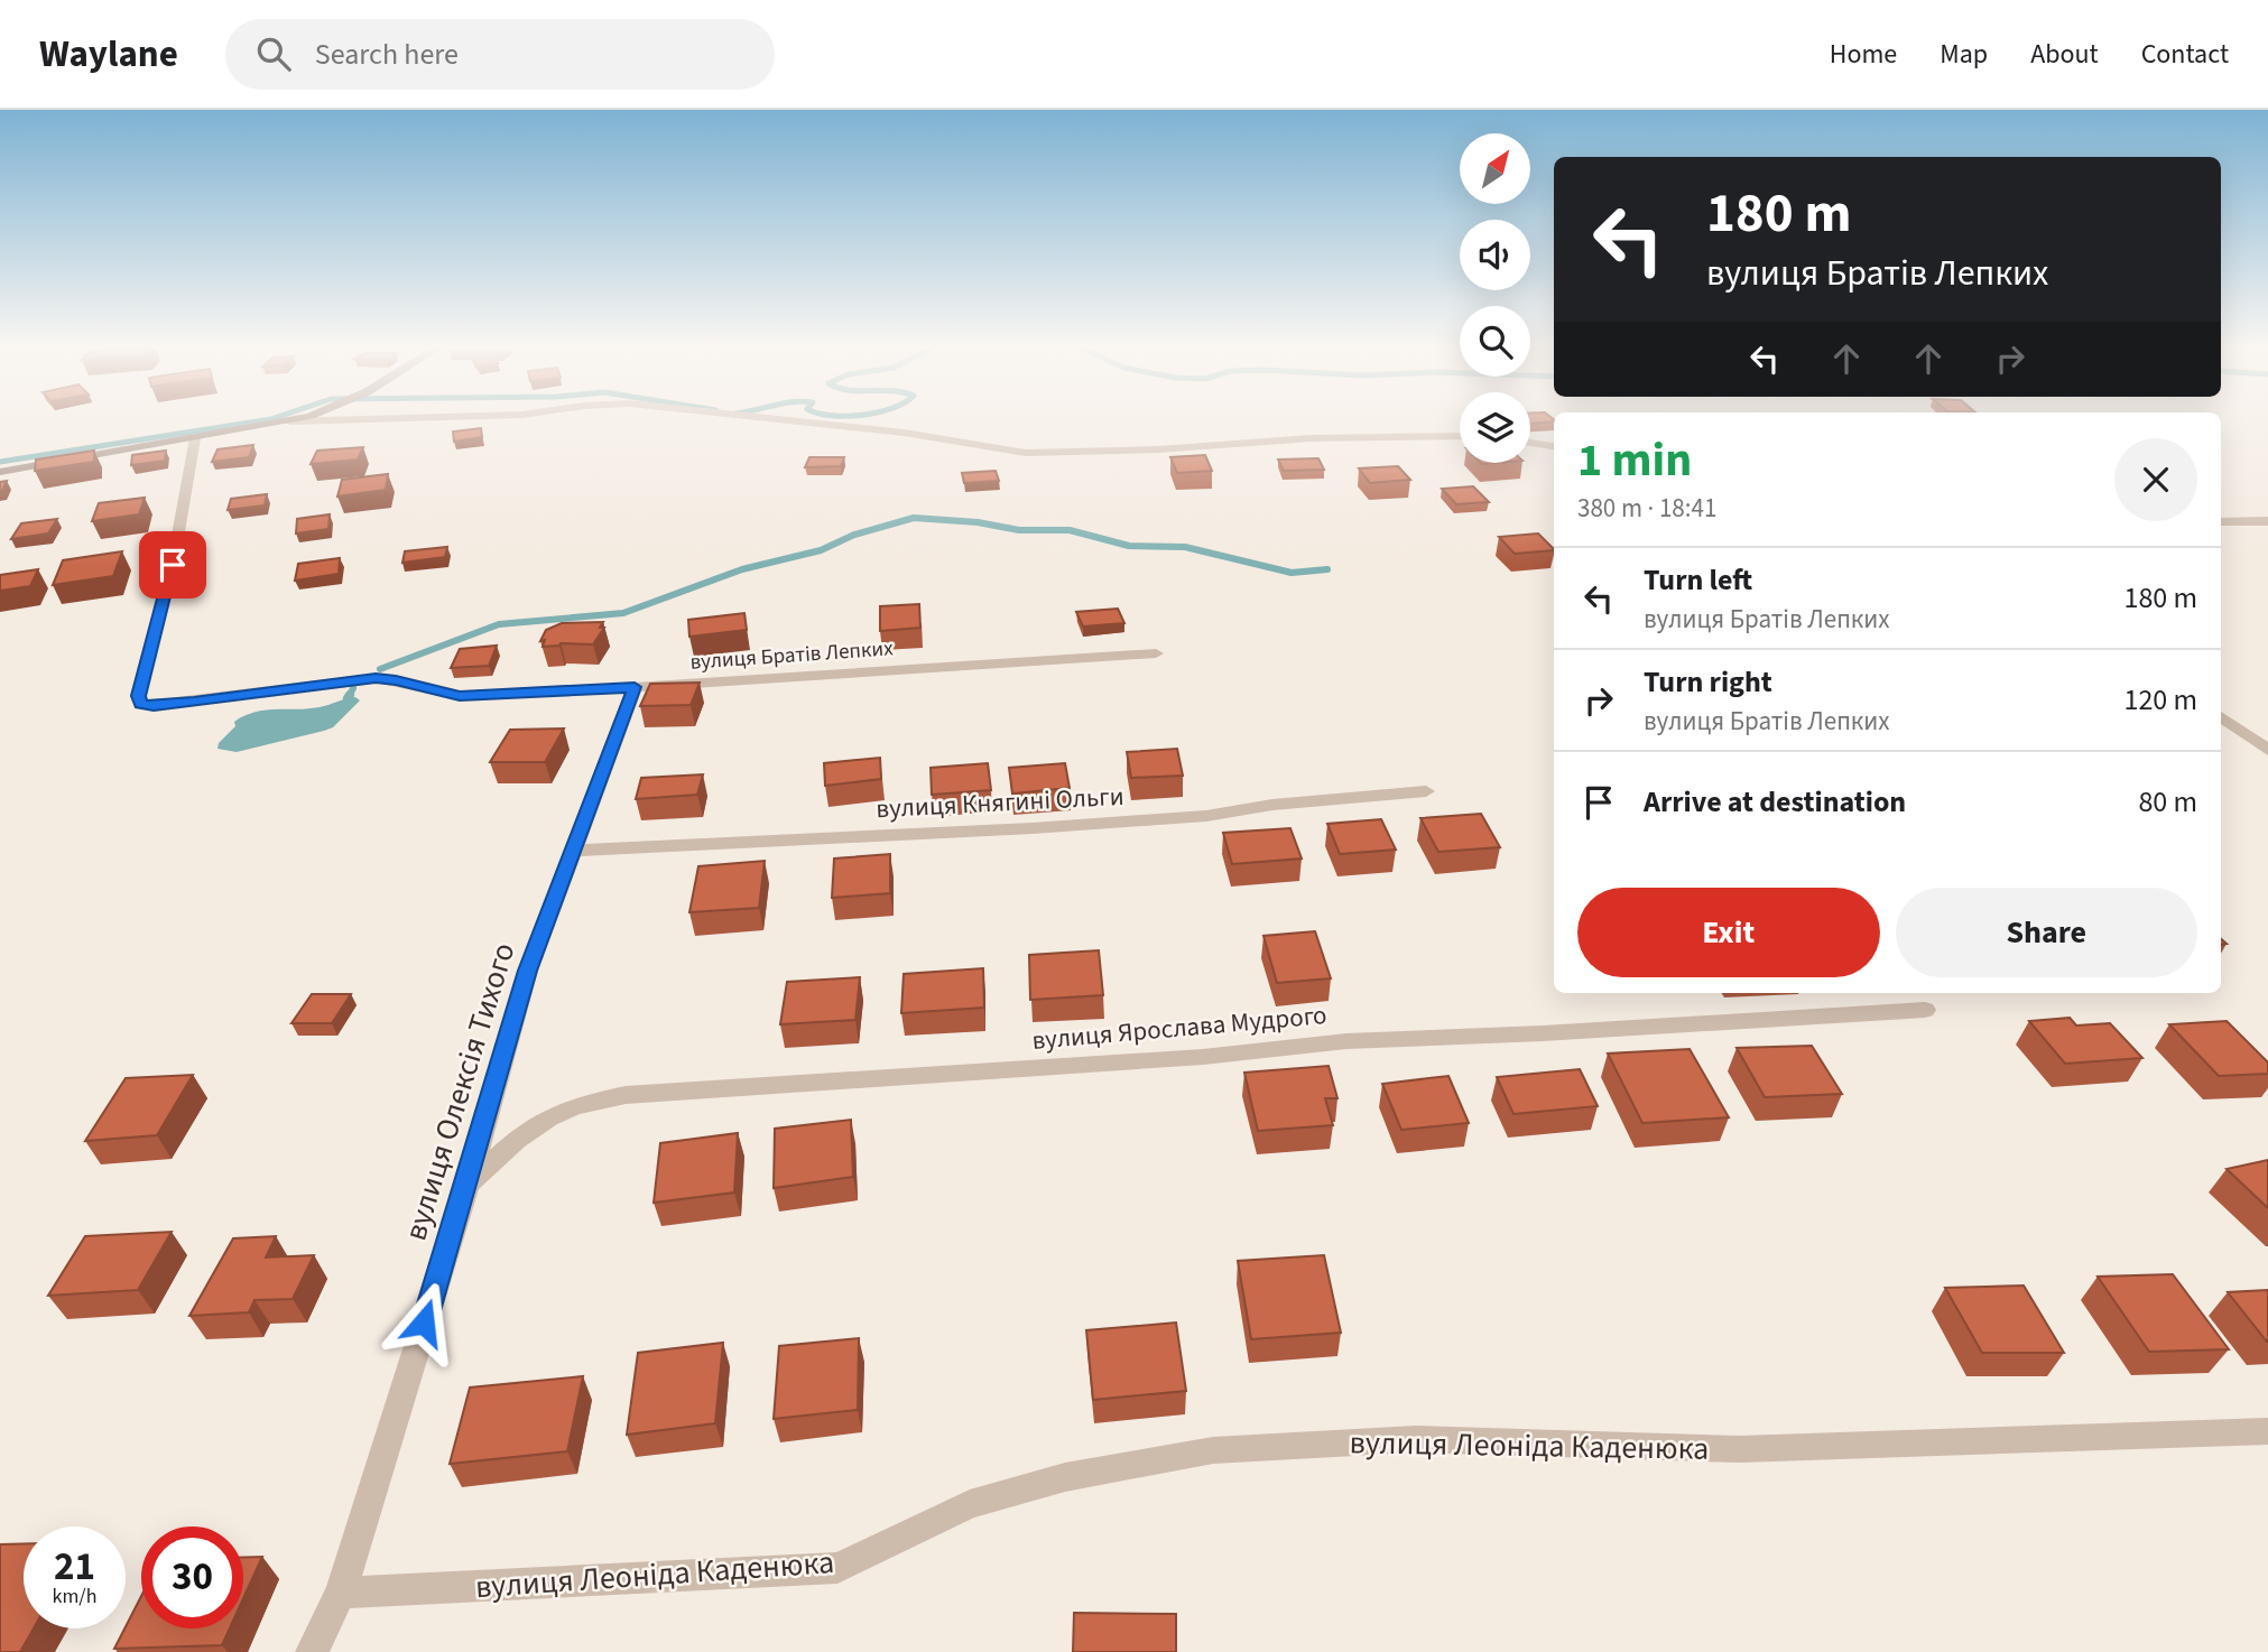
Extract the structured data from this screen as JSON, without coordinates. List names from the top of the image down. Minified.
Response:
{"streets":{"street":["вулиця Братів Лепких","вулиця Княгині Ольги","вулиця Ярослава Мудрого","вулиця Олексія Тихого","вулиця Леоніда Каденюка"]},"crossings":[["вулиця Братів Лепких","вулиця Олексія Тихого"],["вулиця Княгині Ольги","вулиця Олексія Тихого"],["вулиця Ярослава Мудрого","вулиця Олексія Тихого"],["вулиця Олексія Тихого","вулиця Леоніда Каденюка"]],"north":"top right","page":{"header":"Waylane","search":"Search here","nav":["Home","Map","About","Contact"],"turn":["180 m","вулиця Братів Лепких"],"heading":["1 min","380 m · 18:41"],"list":[{"name":"Turn left","note":"вулиця Братів Лепких","value":"180 m"},{"name":"Turn right","note":"вулиця Братів Лепких","value":"120 m"},{"name":"Arrive at destination","value":"80 m"}],"buttons":["Exit","Share"],"speed":"21 km/h","limit":"30"}}
